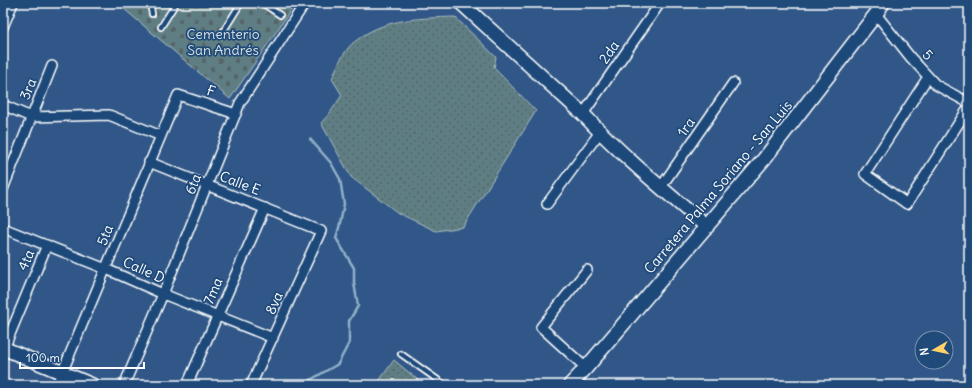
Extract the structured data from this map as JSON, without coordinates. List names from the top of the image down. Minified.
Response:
{"streets":{"main road":["Carretera Palma Soriano - San Luis"],"street":["2da","5","3ra","F","1ra","Calle E","6ta","5ta","4ta","Calle D","7ma","8va"]},"crossings":[["5","Carretera Palma Soriano - San Luis"],["F","6ta"],["F","5ta"],["Calle E","6ta"],["Calle E","5ta"],["Calle E","7ma"],["Calle E","8va"],["6ta","Calle D"],["5ta","Calle D"],["4ta","Calle D"],["Calle D","7ma"],["Calle D","8va"]],"parks":["Cementerio San Andrés"],"scale_bar":"100 m","north":"left"}
